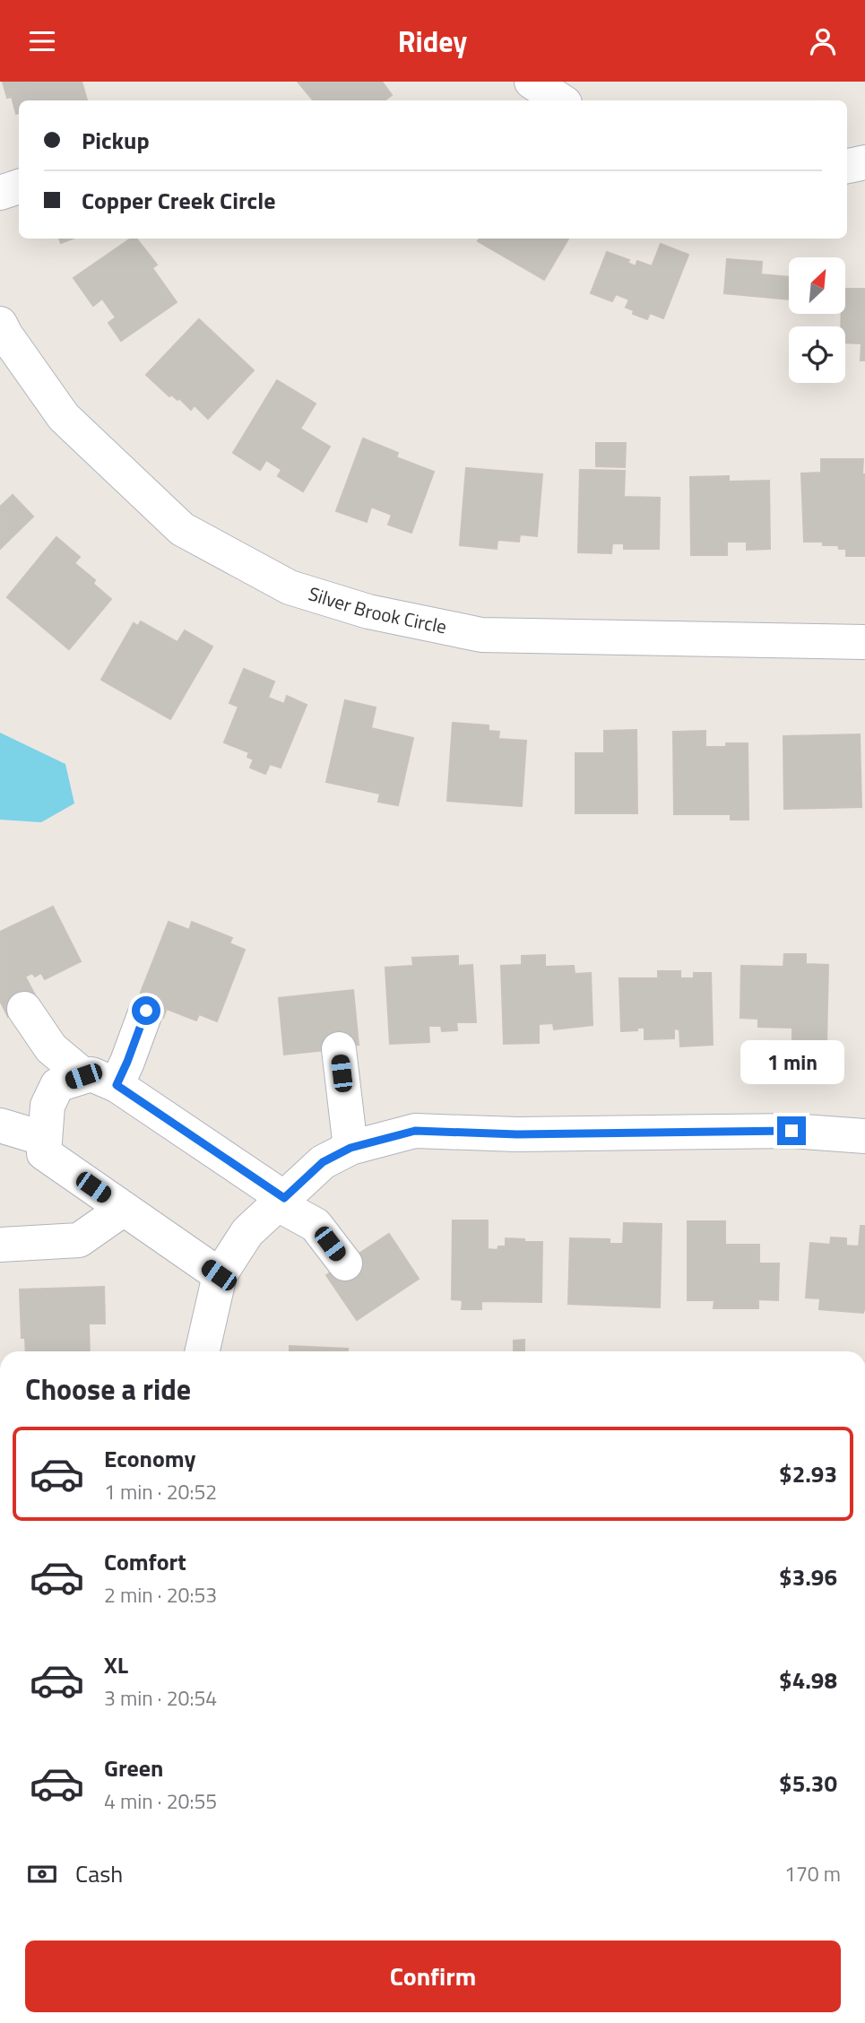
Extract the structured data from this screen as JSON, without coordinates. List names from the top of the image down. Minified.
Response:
{"streets":{"street":["Silver Brook Circle"]},"north":"top right","page":{"header":"Ridey","banner":["Pickup","Copper Creek Circle"],"bubble":"1 min","heading":"Choose a ride","list":[{"name":"Economy","note":"1 min · 20:52","value":"$2.93"},{"name":"Comfort","note":"2 min · 20:53","value":"$3.96"},{"name":"XL","note":"3 min · 20:54","value":"$4.98"},{"name":"Green","note":"4 min · 20:55","value":"$5.30"}],"pay":["Cash","170 m"],"buttons":"Confirm"}}
